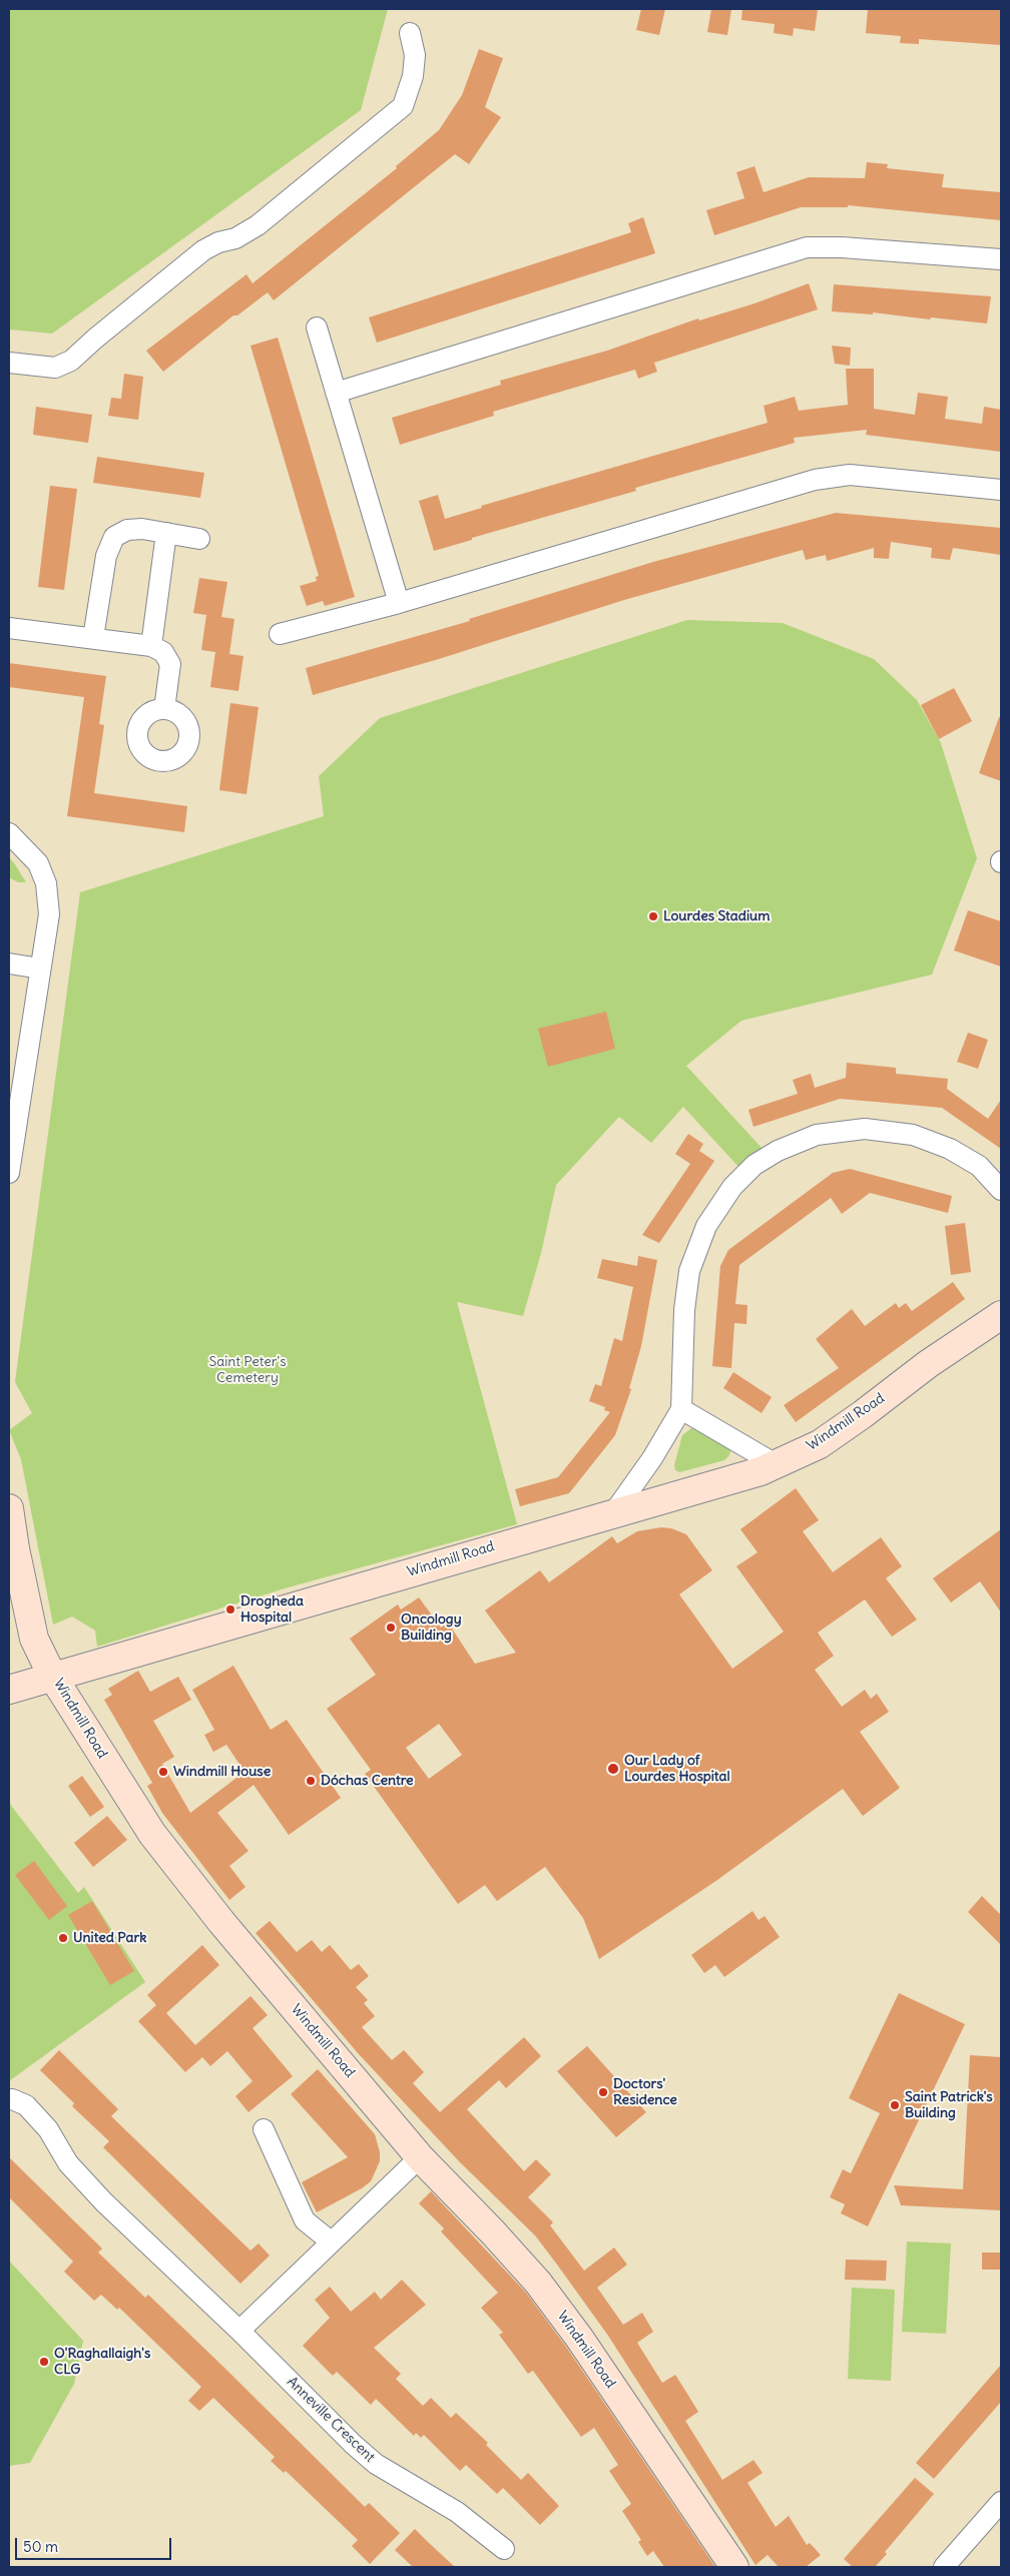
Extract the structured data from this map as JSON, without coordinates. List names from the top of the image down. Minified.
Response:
{"streets":{"street":["Windmill Road","Anneville Crescent"]},"parks":["Saint Peter's Cemetery"],"places":["Lourdes Stadium","Drogheda Hospital","Oncology Building","Our Lady of Lourdes Hospital","Windmill House","Dóchas Centre","United Park","Doctors' Residence","Saint Patrick's Building","O'Raghallaigh's CLG"],"scale_bar":"50 m"}
